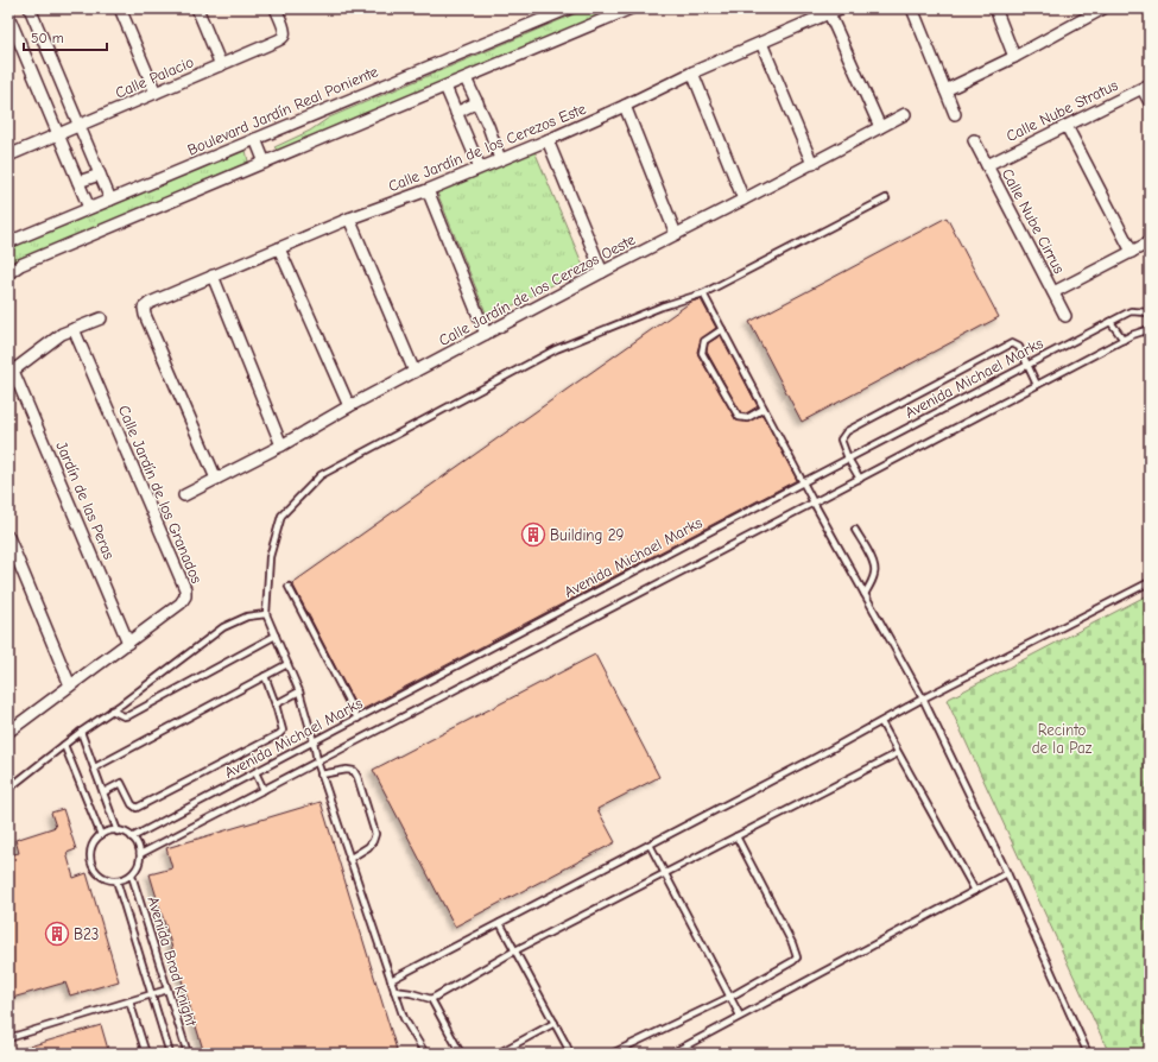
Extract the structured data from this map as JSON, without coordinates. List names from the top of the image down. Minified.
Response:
{"streets":{"street":["Calle Palacio","Boulevard Jardín Real Poniente","Calle Nube Stratus","Calle Jardín de los Cerezos Este","Calle Nube Cirrus","Calle Jardín de los Cerezos Oeste","Calle Jardín de los Granados","Jardín de las Peras"],"lane":["Avenida Michael Marks","Avenida Brad Knight"]},"crossings":[["Calle Nube Stratus","Calle Nube Cirrus"],["Calle Jardín de los Cerezos Este","Calle Jardín de los Cerezos Oeste"],["Avenida Michael Marks","Avenida Brad Knight"],["Calle Jardín de los Granados","Jardín de las Peras"]],"parks":["Recinto de la Paz"],"places":{"building":["Building 29","B23"]},"scale_bar":"50 m"}
